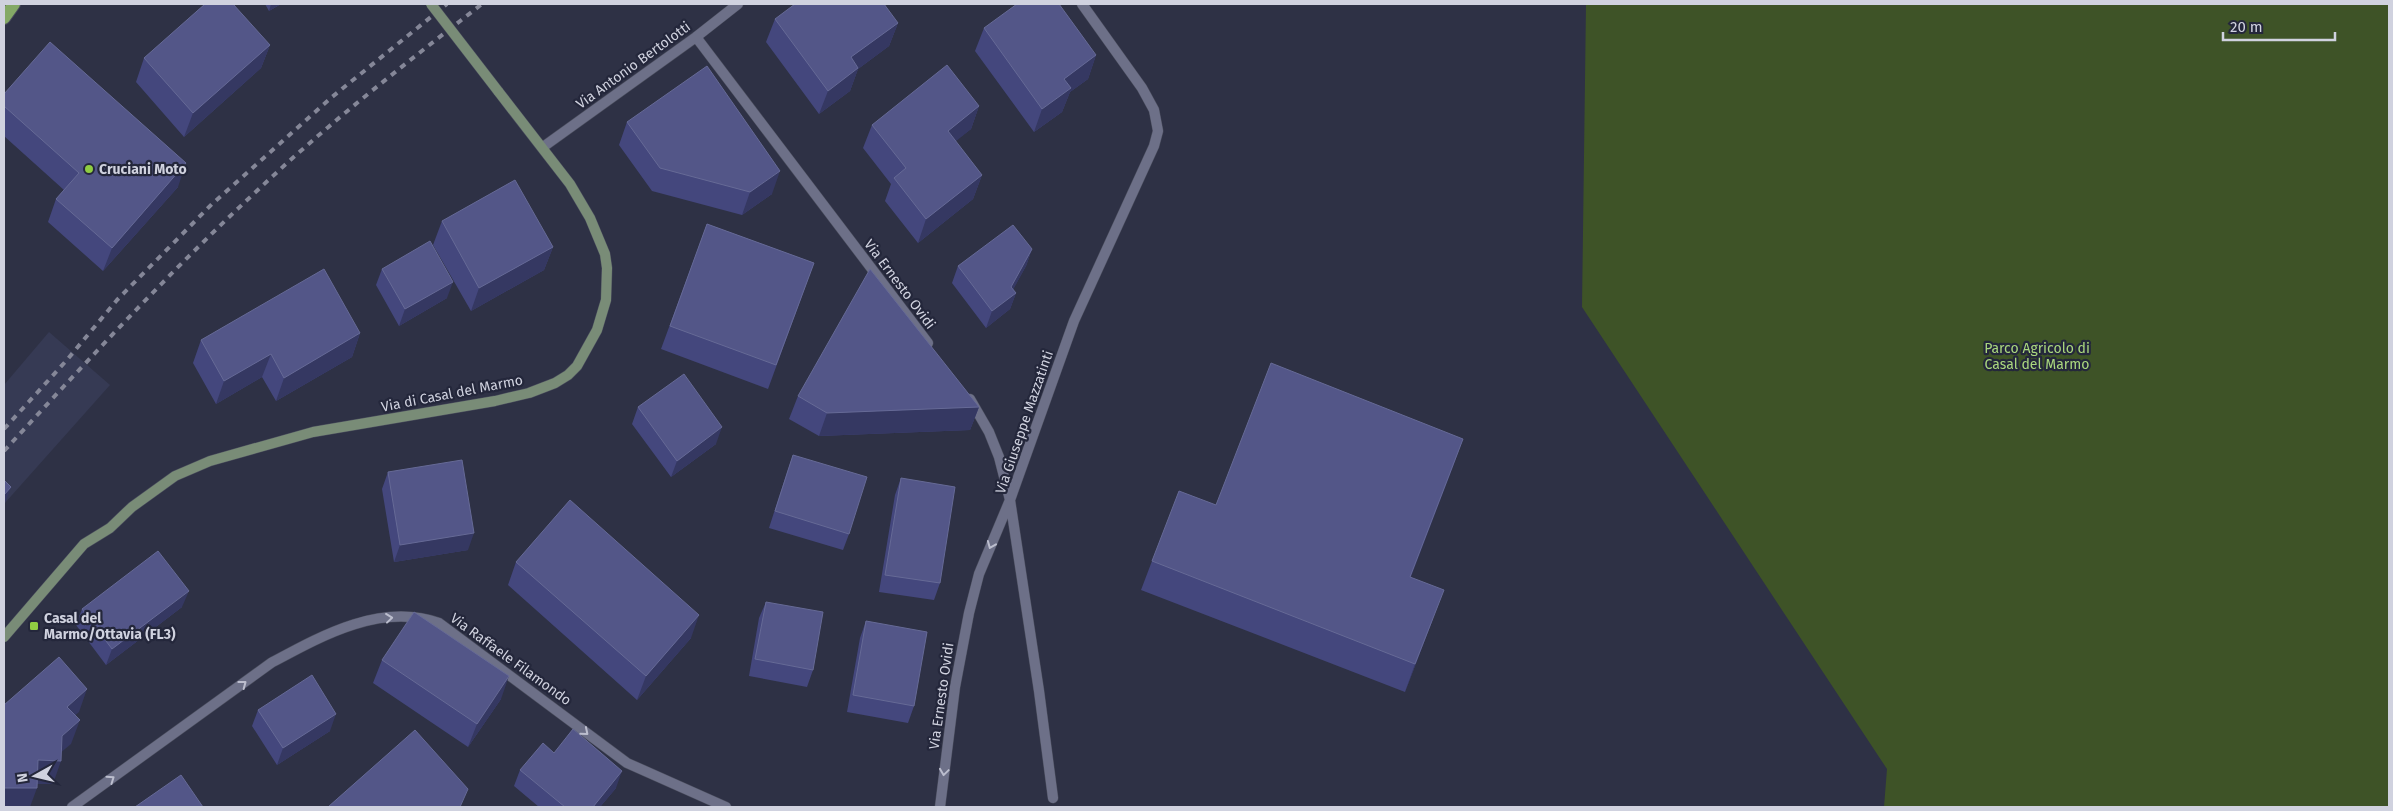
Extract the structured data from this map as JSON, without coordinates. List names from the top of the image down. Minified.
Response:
{"streets":{"main road":["Via di Casal del Marmo"],"street":["Via Antonio Bertolotti","Via Ernesto Ovidi","Via Giuseppe Mazzatinti","Via Raffaele Filamondo"]},"crossings":[["Via Antonio Bertolotti","Via Ernesto Ovidi"],["Via Antonio Bertolotti","Via di Casal del Marmo"],["Via Ernesto Ovidi","Via Giuseppe Mazzatinti"]],"one_way":["Via Ernesto Ovidi","Via Raffaele Filamondo"],"parks":["Parco Agricolo di Casal del Marmo"],"places":{"other":["Cruciani Moto"],"transit":["Casal del Marmo/Ottavia (FL3)"]},"scale_bar":"20 m","north":"left"}
